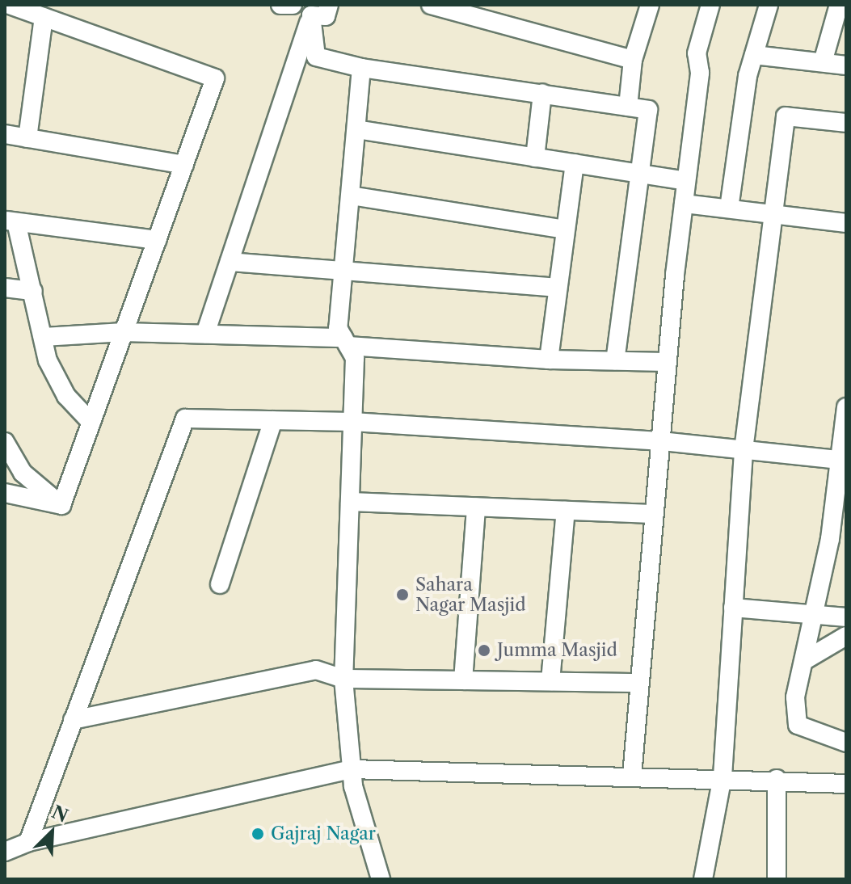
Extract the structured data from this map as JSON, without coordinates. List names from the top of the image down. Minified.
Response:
{"places":["Sahara Nagar Masjid","Jumma Masjid","Gajraj Nagar"],"north":"top right"}
